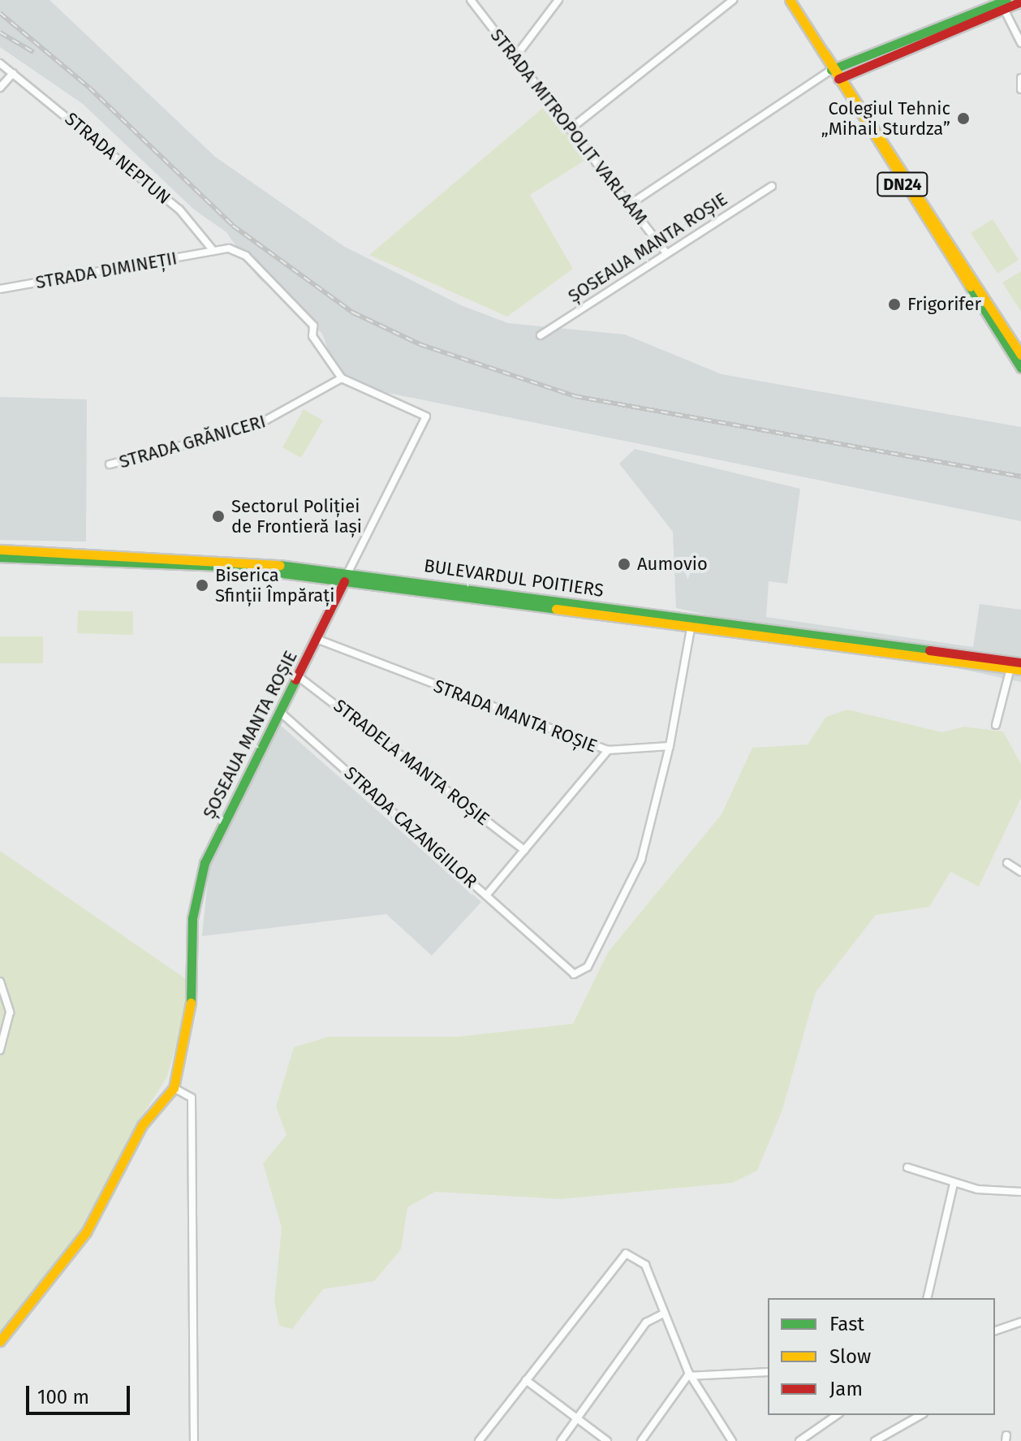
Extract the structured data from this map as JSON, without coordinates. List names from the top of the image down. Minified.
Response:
{"streets":{"main road":["DN24","ȘOSEAUA MANTA ROȘIE","BULEVARDUL POITIERS"],"street":["STRADA MITROPOLIT VARLAAM","STRADA NEPTUN","STRADA DIMINEȚII","STRADA GRĂNICERI","STRADA MANTA ROȘIE","STRADELA MANTA ROȘIE","STRADA CAZANGIILOR"]},"crossings":[["STRADA MITROPOLIT VARLAAM","ȘOSEAUA MANTA ROȘIE"],["STRADA NEPTUN","STRADA DIMINEȚII"],["ȘOSEAUA MANTA ROȘIE","STRADA GRĂNICERI"],["ȘOSEAUA MANTA ROȘIE","BULEVARDUL POITIERS"],["ȘOSEAUA MANTA ROȘIE","STRADA MANTA ROȘIE"],["ȘOSEAUA MANTA ROȘIE","STRADELA MANTA ROȘIE"],["ȘOSEAUA MANTA ROȘIE","STRADA CAZANGIILOR"],["STRADA MANTA ROȘIE","STRADA CAZANGIILOR"],["STRADELA MANTA ROȘIE","STRADA CAZANGIILOR"]],"places":["Colegiul Tehnic „Mihail Sturdza”","Frigorifer","Sectorul Poliției de Frontieră Iași","Aumovio","Biserica Sfinții Împărați"],"legend":["Fast","Slow","Jam"],"scale_bar":"100 m"}
